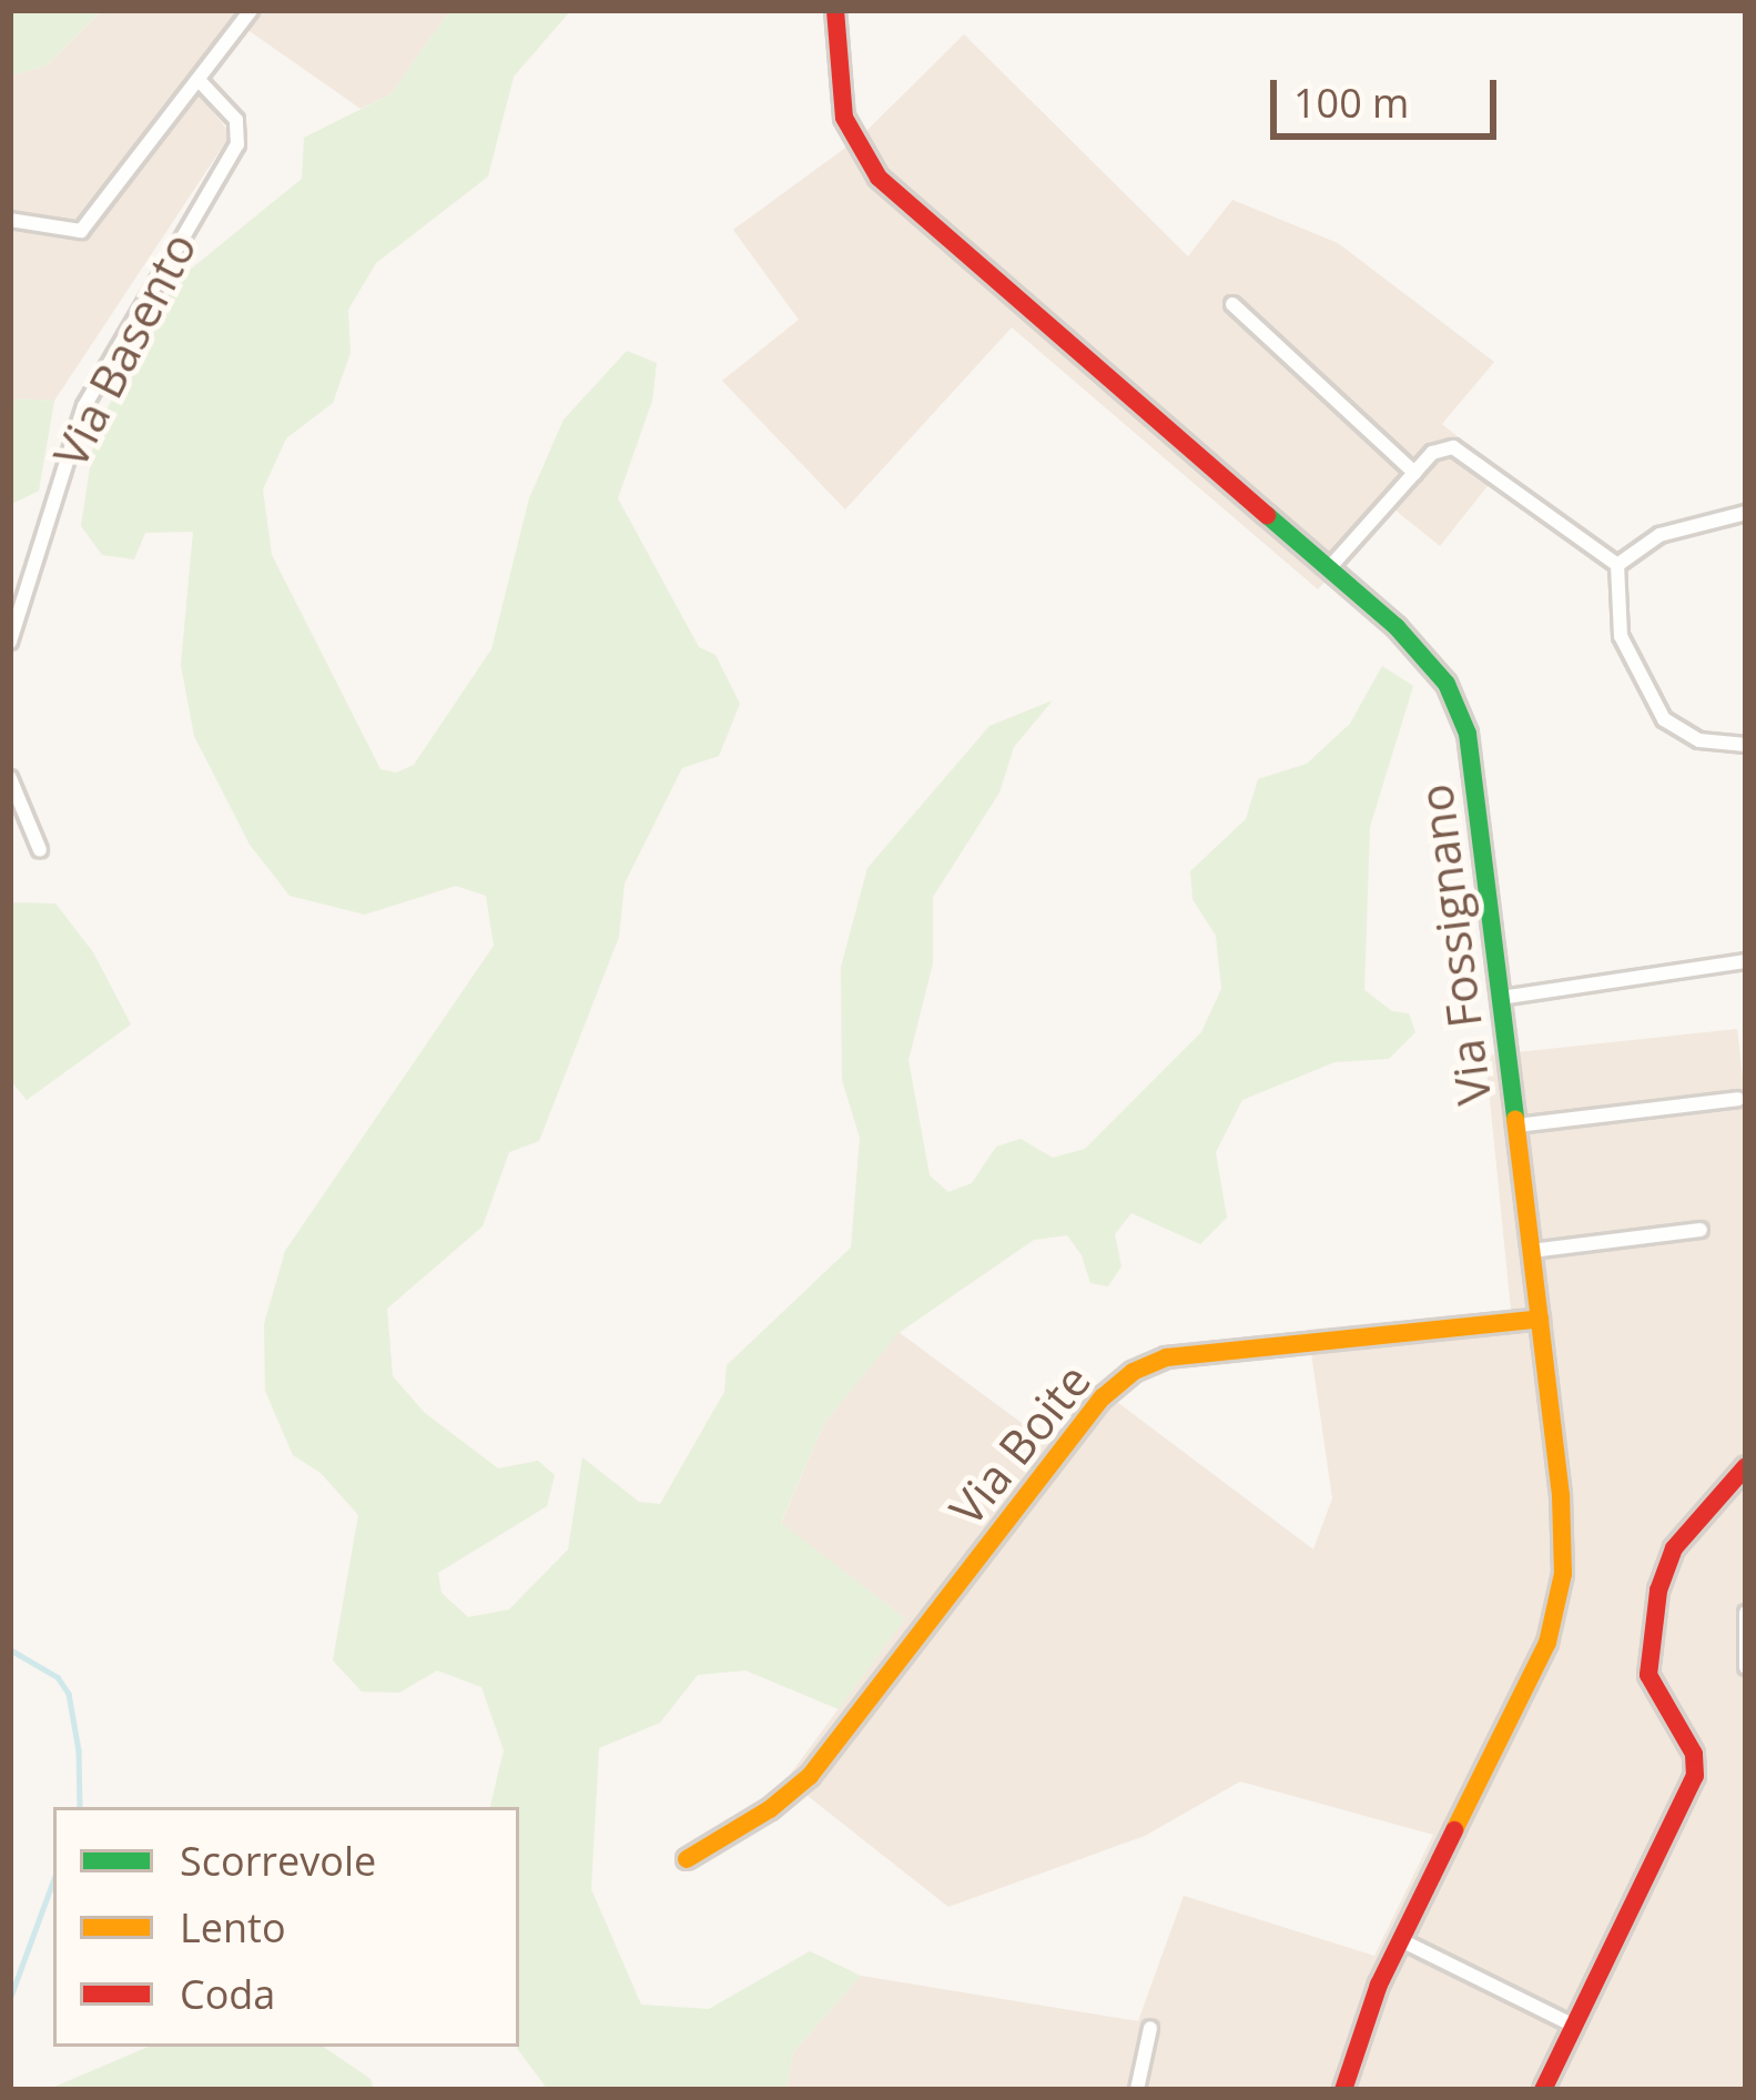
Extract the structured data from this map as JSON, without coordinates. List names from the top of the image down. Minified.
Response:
{"streets":{"street":["Via Basento","Via Fossignano","Via Boite"]},"crossings":[["Via Fossignano","Via Boite"]],"legend":["Scorrevole","Lento","Coda"],"scale_bar":"100 m"}
